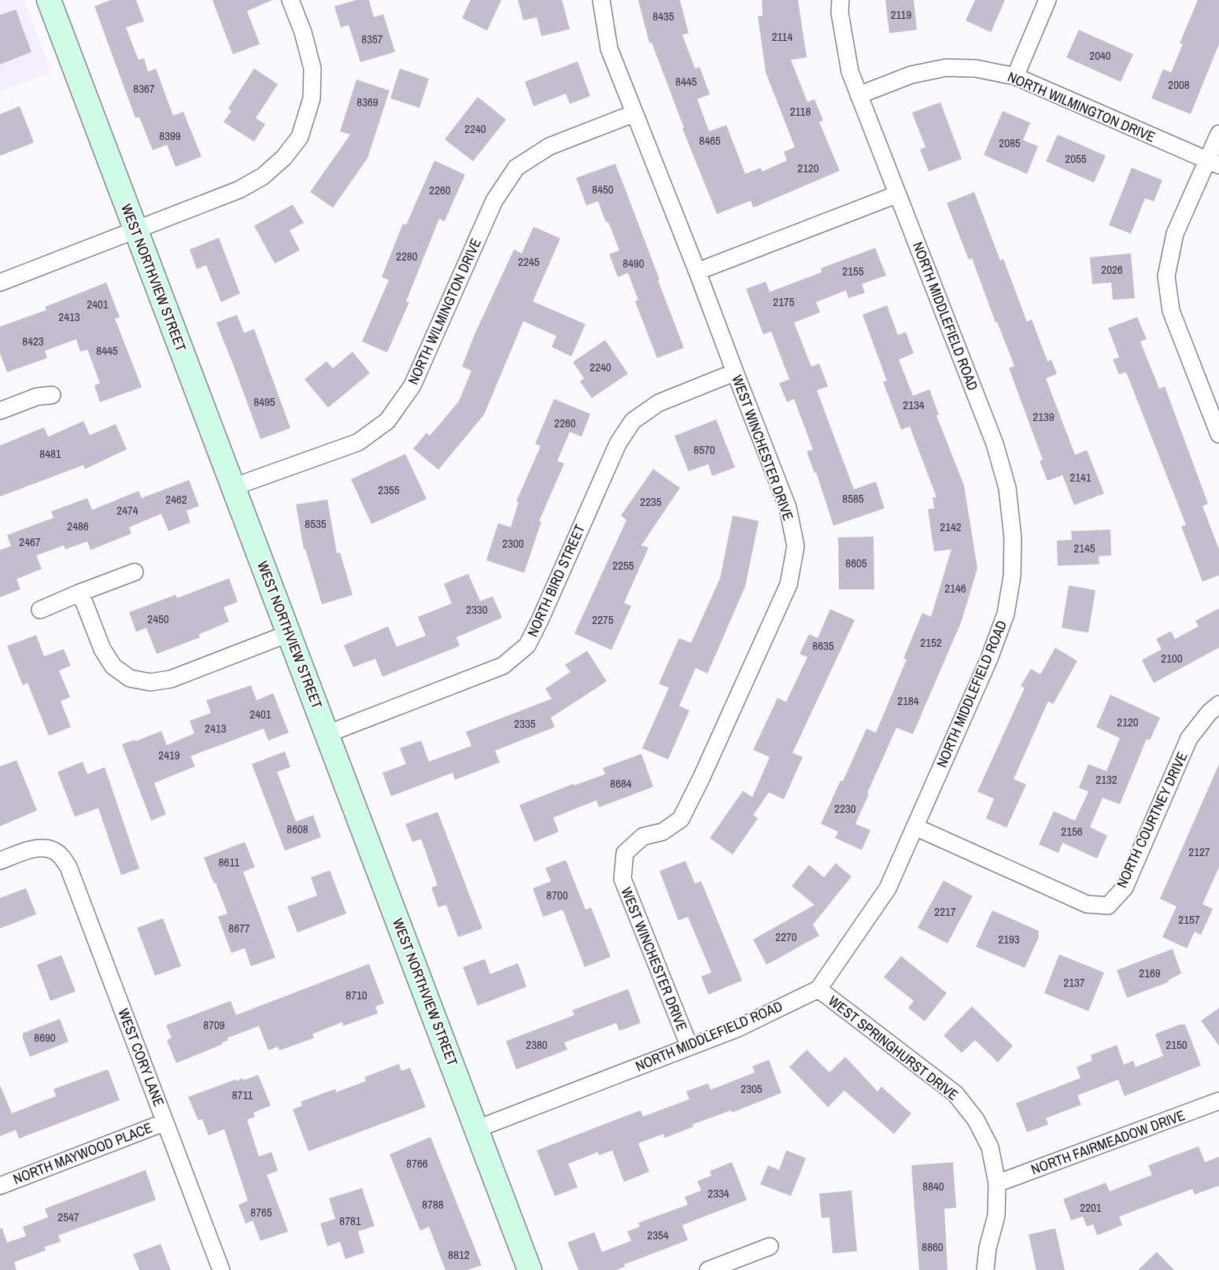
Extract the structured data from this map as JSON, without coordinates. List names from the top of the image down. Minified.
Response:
{"streets":{"street":["NORTH WILMINGTON DRIVE","WEST NORTHVIEW STREET","NORTH MIDDLEFIELD ROAD","WEST WINCHESTER DRIVE","NORTH BIRD STREET","NORTH COURTNEY DRIVE","WEST SPRINGHURST DRIVE","WEST CORY LANE","NORTH FAIRMEADOW DRIVE","NORTH MAYWOOD PLACE"]},"crossings":[["NORTH WILMINGTON DRIVE","WEST NORTHVIEW STREET"],["NORTH WILMINGTON DRIVE","NORTH MIDDLEFIELD ROAD"],["NORTH WILMINGTON DRIVE","WEST WINCHESTER DRIVE"],["WEST NORTHVIEW STREET","NORTH MIDDLEFIELD ROAD"],["WEST NORTHVIEW STREET","NORTH BIRD STREET"],["NORTH MIDDLEFIELD ROAD","WEST WINCHESTER DRIVE"],["NORTH MIDDLEFIELD ROAD","NORTH COURTNEY DRIVE"],["NORTH MIDDLEFIELD ROAD","WEST SPRINGHURST DRIVE"],["WEST WINCHESTER DRIVE","NORTH BIRD STREET"],["WEST SPRINGHURST DRIVE","NORTH FAIRMEADOW DRIVE"],["WEST CORY LANE","NORTH MAYWOOD PLACE"]],"house_numbers":["2119","8435","2114","8357","2040","8445","2008","8367","8369","2118","2240","8399","8465","2085","2055","2120","8450","2260","2280","2245","8490","2026","2155","2175","2401","2413","8423","8445","2240","8495","2134","2139","2260","8570","8481","2141","2355","8585","2462","2235","2474","8535","2486","2142","2467","2300","2145","8605","2255","2146","2330","2450","2275","2152","8635","2100","2184","2401","2120","2335","2413","2419","2132","8684","2230","8608","2156","2127","8611","8700","2217","2157","8677","2270","2193","2169","2137","8710","8709","8690","2380","2150","2305","8711","8766","8840","2334","8788","2201","8765","2547","8781","2354","8860","8812"]}
